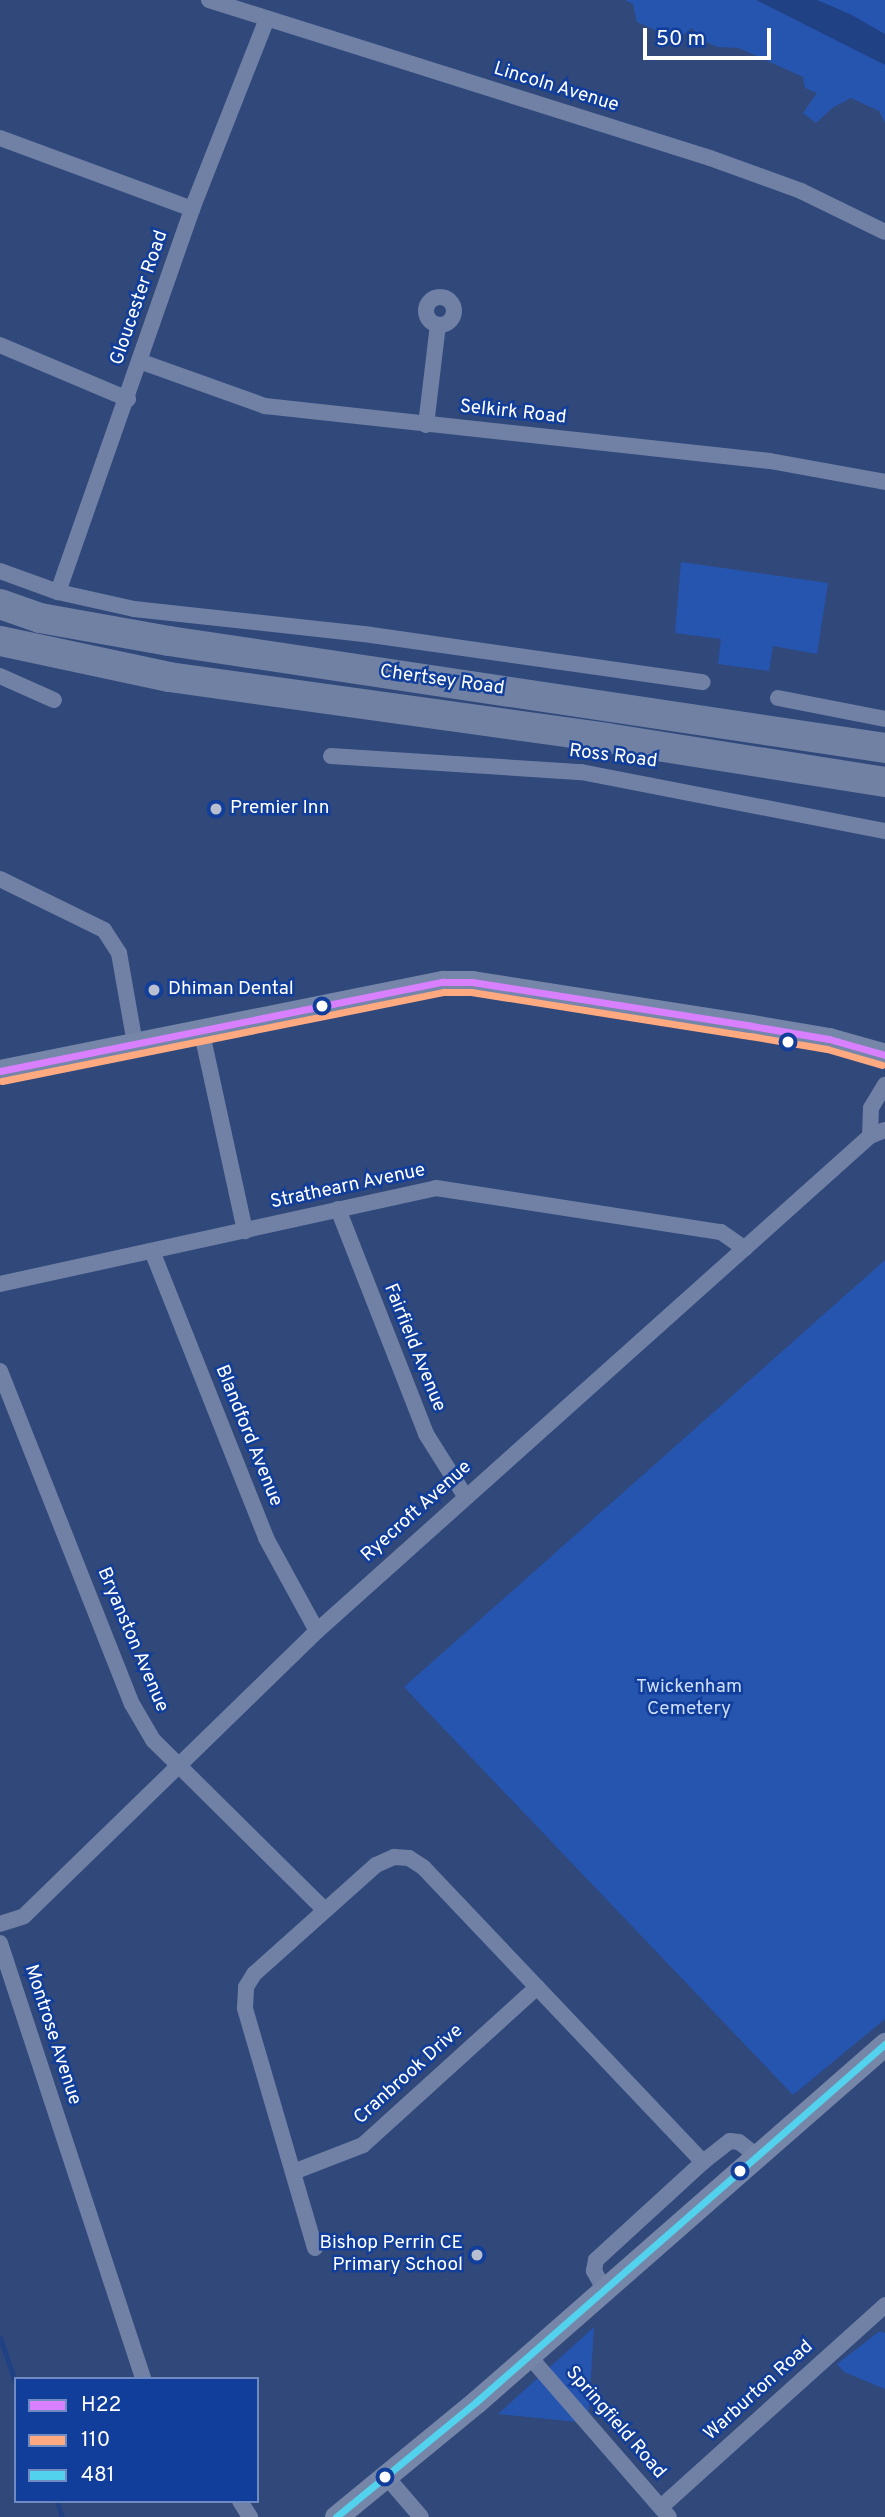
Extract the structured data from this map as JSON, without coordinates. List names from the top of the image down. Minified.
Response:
{"streets":{"highway":["Chertsey Road"],"street":["Lincoln Avenue","Gloucester Road","Selkirk Road","Ross Road","Strathearn Avenue","Fairfield Avenue","Blandford Avenue","Ryecroft Avenue","Bryanston Avenue","Montrose Avenue","Cranbrook Drive","Warburton Road","Springfield Road"]},"crossings":[["Lincoln Avenue","Gloucester Road"],["Gloucester Road","Selkirk Road"],["Gloucester Road","Chertsey Road"],["Strathearn Avenue","Fairfield Avenue"],["Strathearn Avenue","Blandford Avenue"],["Strathearn Avenue","Ryecroft Avenue"],["Fairfield Avenue","Ryecroft Avenue"],["Blandford Avenue","Ryecroft Avenue"],["Ryecroft Avenue","Bryanston Avenue"],["Warburton Road","Springfield Road"]],"parks":["Twickenham Cemetery"],"places":["Premier Inn","Dhiman Dental","Bishop Perrin CE Primary School"],"lines":["transit line H22","transit line 110","transit line 481"],"legend":["H22","110","481"],"scale_bar":"50 m"}
